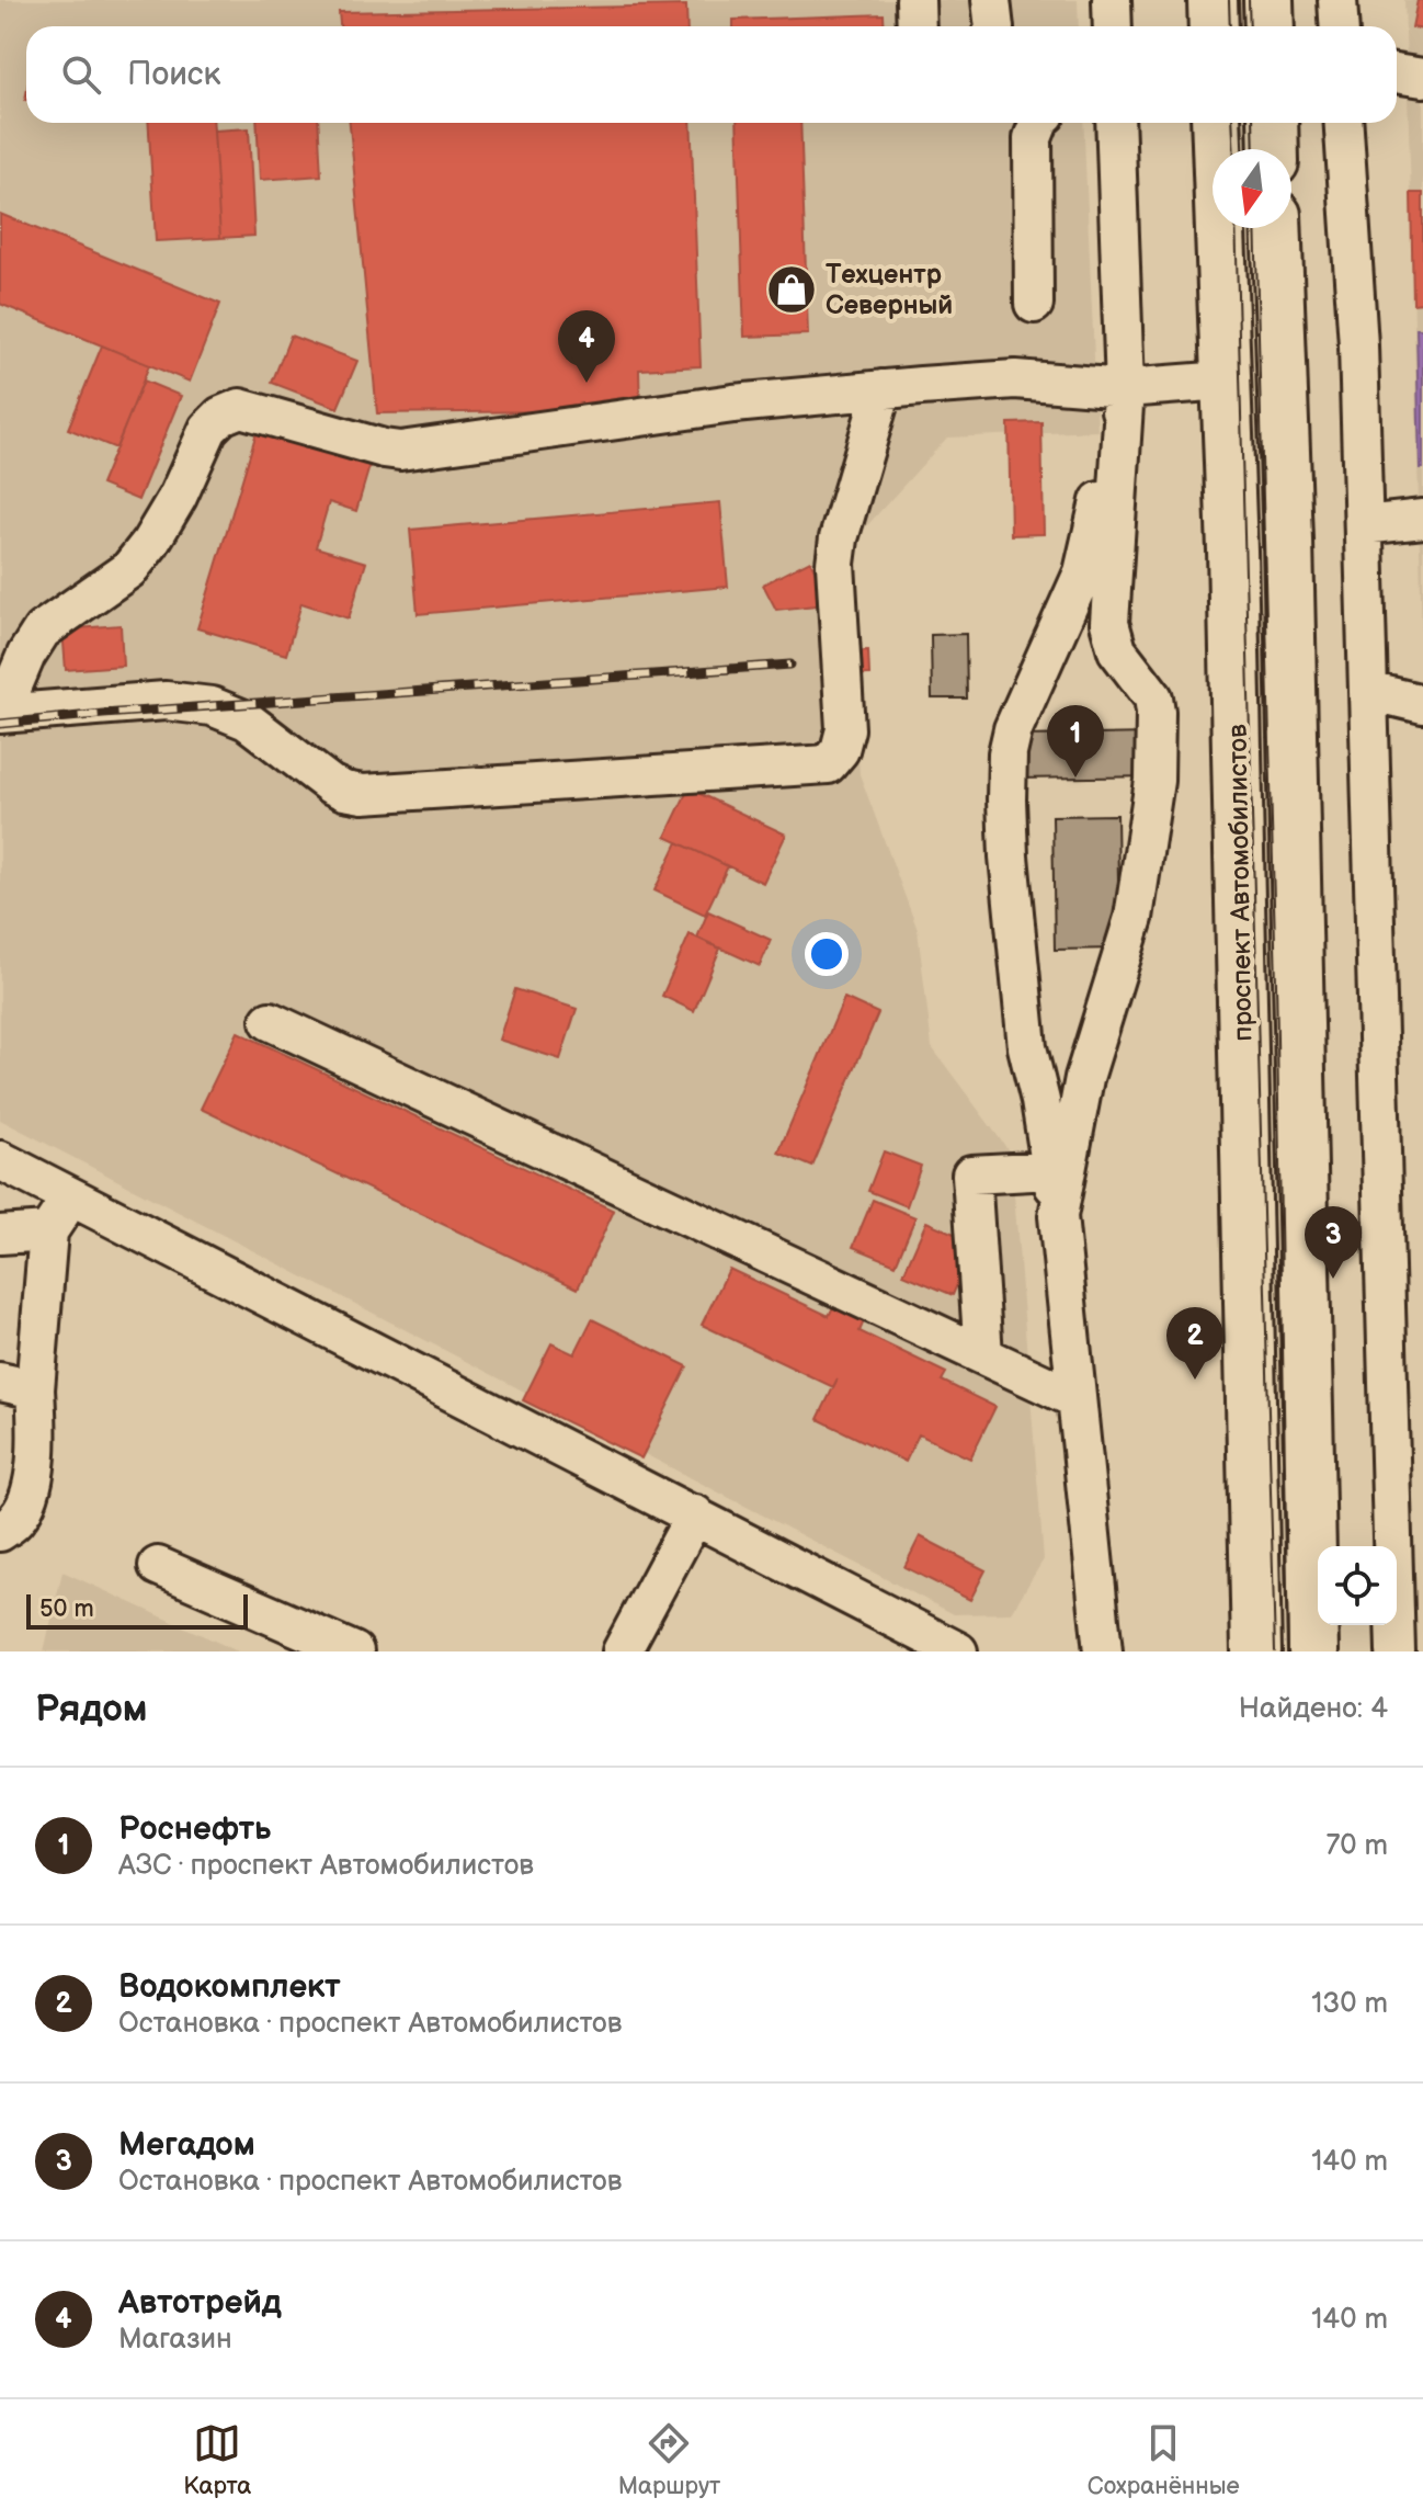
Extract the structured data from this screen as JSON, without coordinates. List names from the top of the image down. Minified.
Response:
{"streets":{"main road":["проспект Автомобилистов"]},"places":{"shop":["Техцентр Северный"]},"scale_bar":"50 m","north":"bottom","page":{"search":"Поиск","pins":["4","1","3","2"],"scale":"50 m","heading":["Рядом","Найдено: 4"],"list":[{"mark":"1","name":"Роснефть","note":"АЗС · проспект Автомобилистов","value":"70 m"},{"mark":"2","name":"Водокомплект","note":"Остановка · проспект Автомобилистов","value":"130 m"},{"mark":"3","name":"Мегадом","note":"Остановка · проспект Автомобилистов","value":"140 m"},{"mark":"4","name":"Автотрейд","note":"Магазин","value":"140 m"}],"nav":["Карта","Маршрут","Сохранённые"]}}
